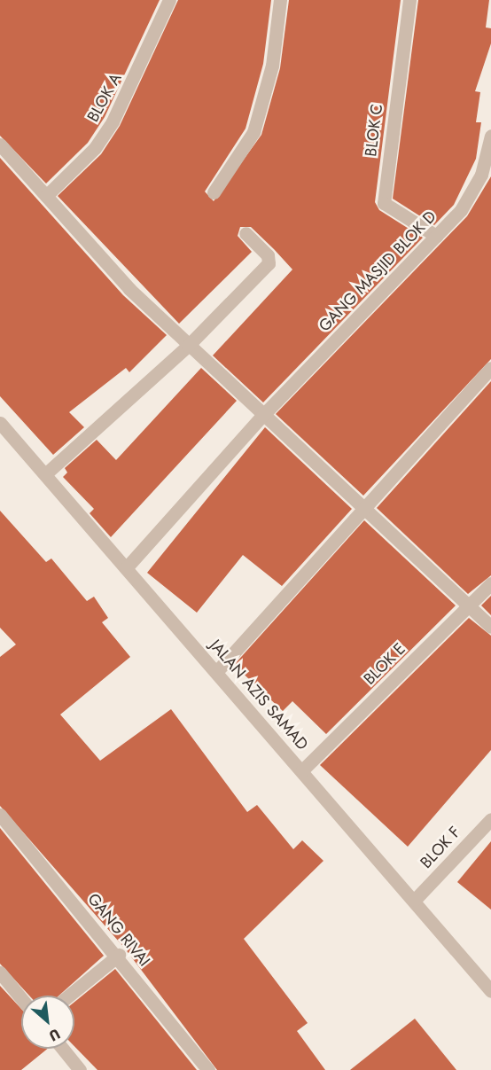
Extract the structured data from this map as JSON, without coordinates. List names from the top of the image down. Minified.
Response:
{"streets":{"street":["BLOK A","BLOK C","GANG MASJID BLOK D","BLOK E","JALAN AZIS SAMAD","BLOK F","GANG RIVAI"]},"crossings":[["BLOK C","GANG MASJID BLOK D"],["GANG MASJID BLOK D","JALAN AZIS SAMAD"],["BLOK E","JALAN AZIS SAMAD"],["JALAN AZIS SAMAD","BLOK F"]],"north":"bottom right"}
